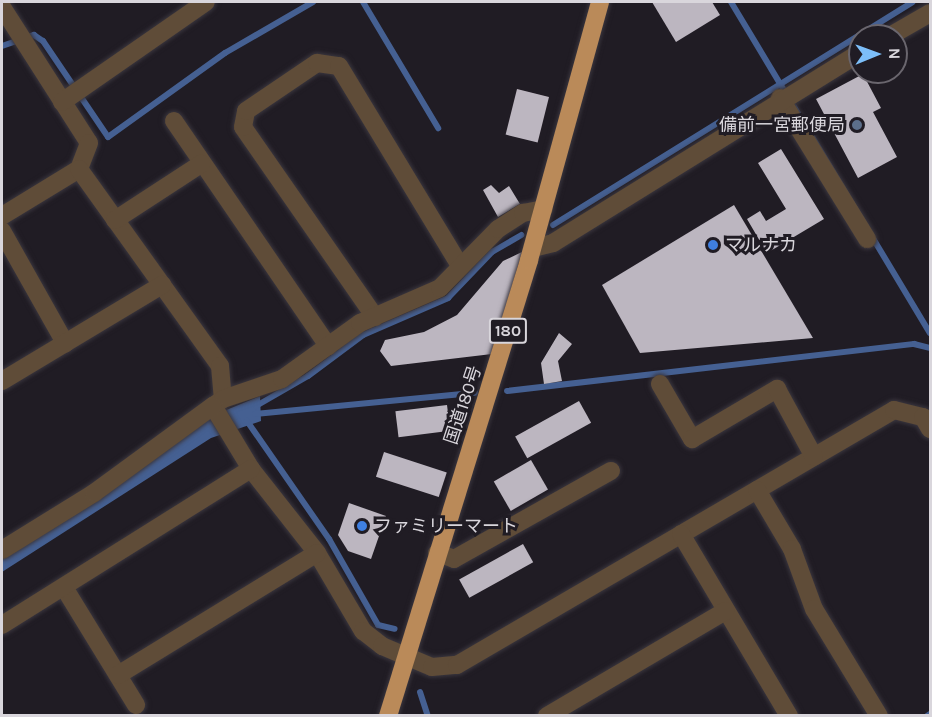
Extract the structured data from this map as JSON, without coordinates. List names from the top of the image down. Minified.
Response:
{"streets":{"highway":["180","国道180号"]},"places":["備前一宮郵便局","マルナカ","ファミリーマート"],"north":"right"}
